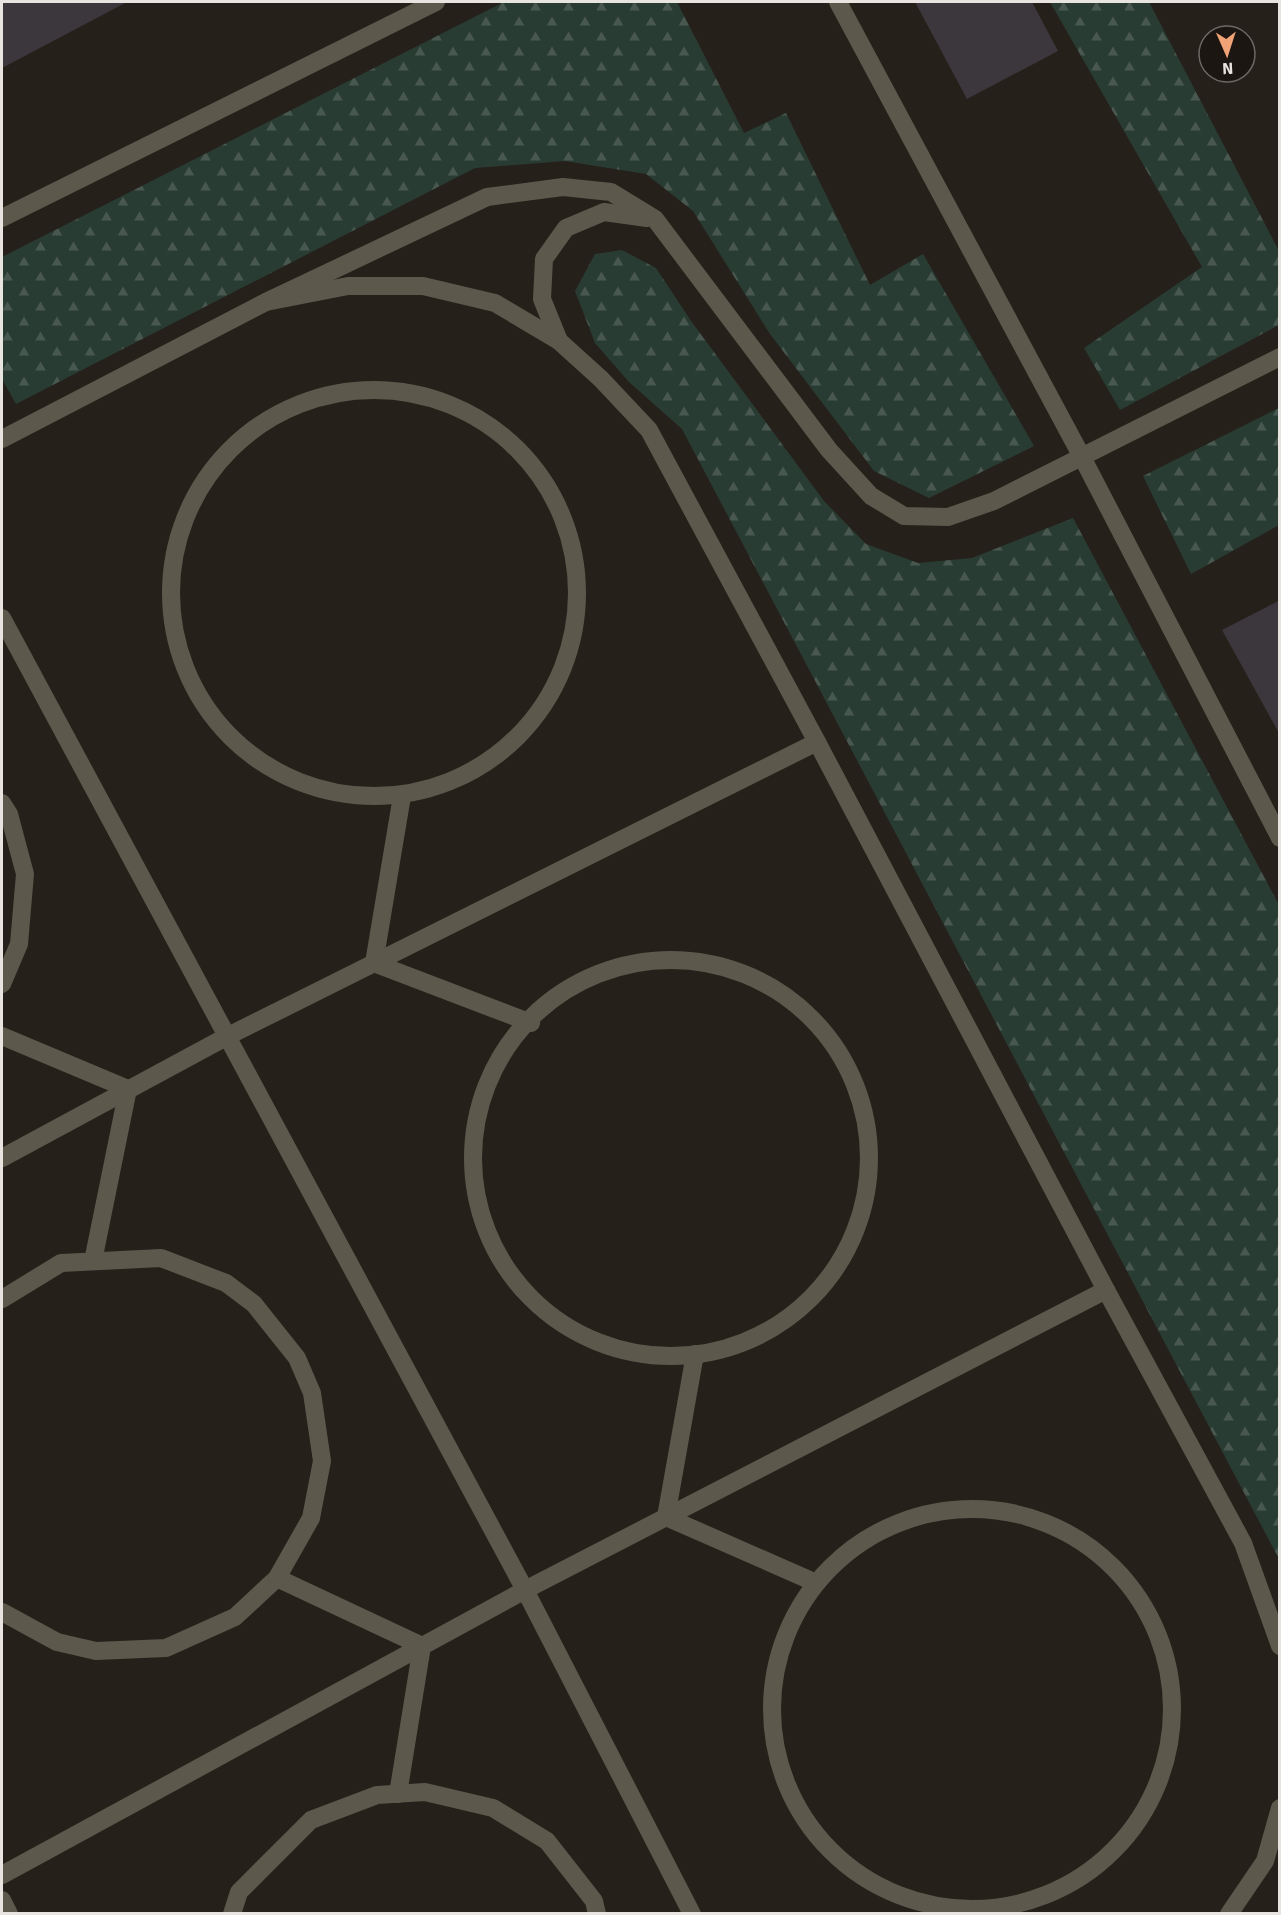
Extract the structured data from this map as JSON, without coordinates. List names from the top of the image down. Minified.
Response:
{"north":"bottom"}
